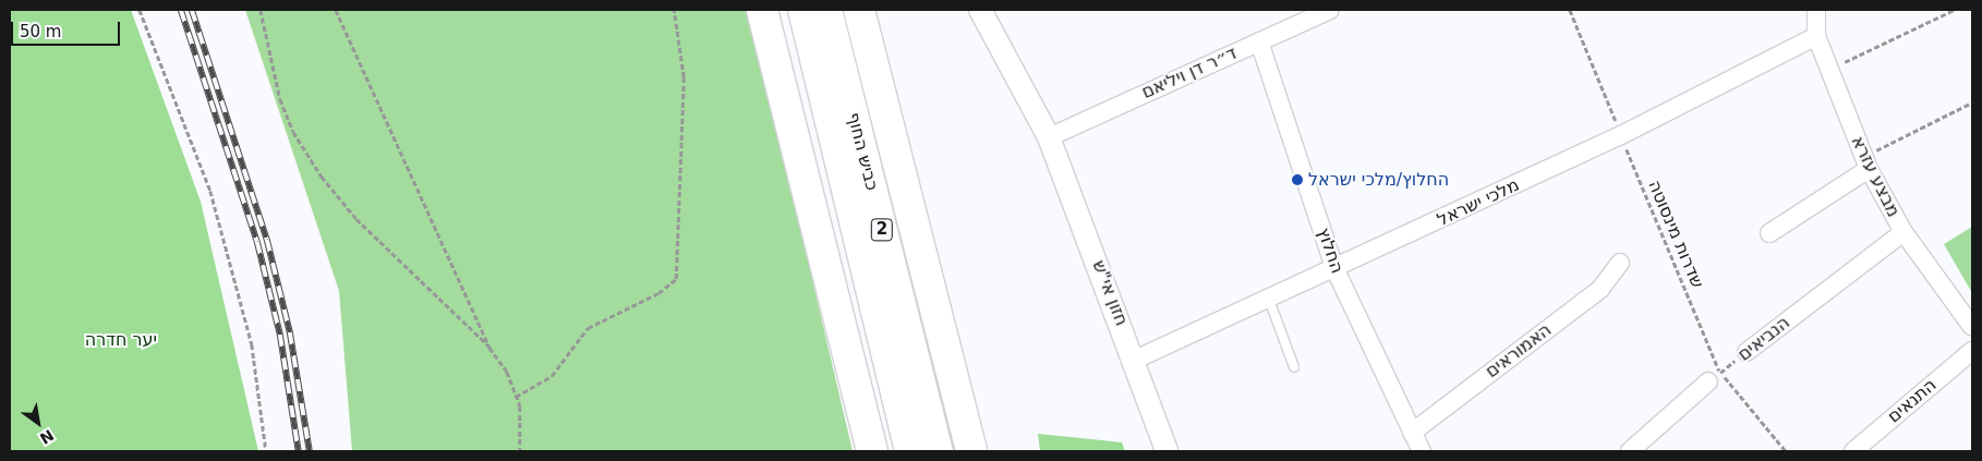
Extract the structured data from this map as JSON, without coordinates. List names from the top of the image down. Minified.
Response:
{"streets":{"highway":["כביש החוף","2"],"street":["ד״ר דן ויליאם","מבצע עזרא","מלכי ישראל","החלוץ","חזון אי\"ש","הנביאים","האמוראים","התנאים"],"path":["שדרות מינסוטה"]},"crossings":[["ד״ר דן ויליאם","החלוץ"],["ד״ר דן ויליאם","חזון אי\"ש"],["מבצע עזרא","מלכי ישראל"],["מבצע עזרא","הנביאים"],["מלכי ישראל","שדרות מינסוטה"],["מלכי ישראל","החלוץ"],["מלכי ישראל","חזון אי\"ש"],["שדרות מינסוטה","הנביאים"],["החלוץ","האמוראים"]],"parks":["יער חדרה"],"places":["החלוץ/מלכי ישראל"],"scale_bar":"50 m","north":"bottom right"}
